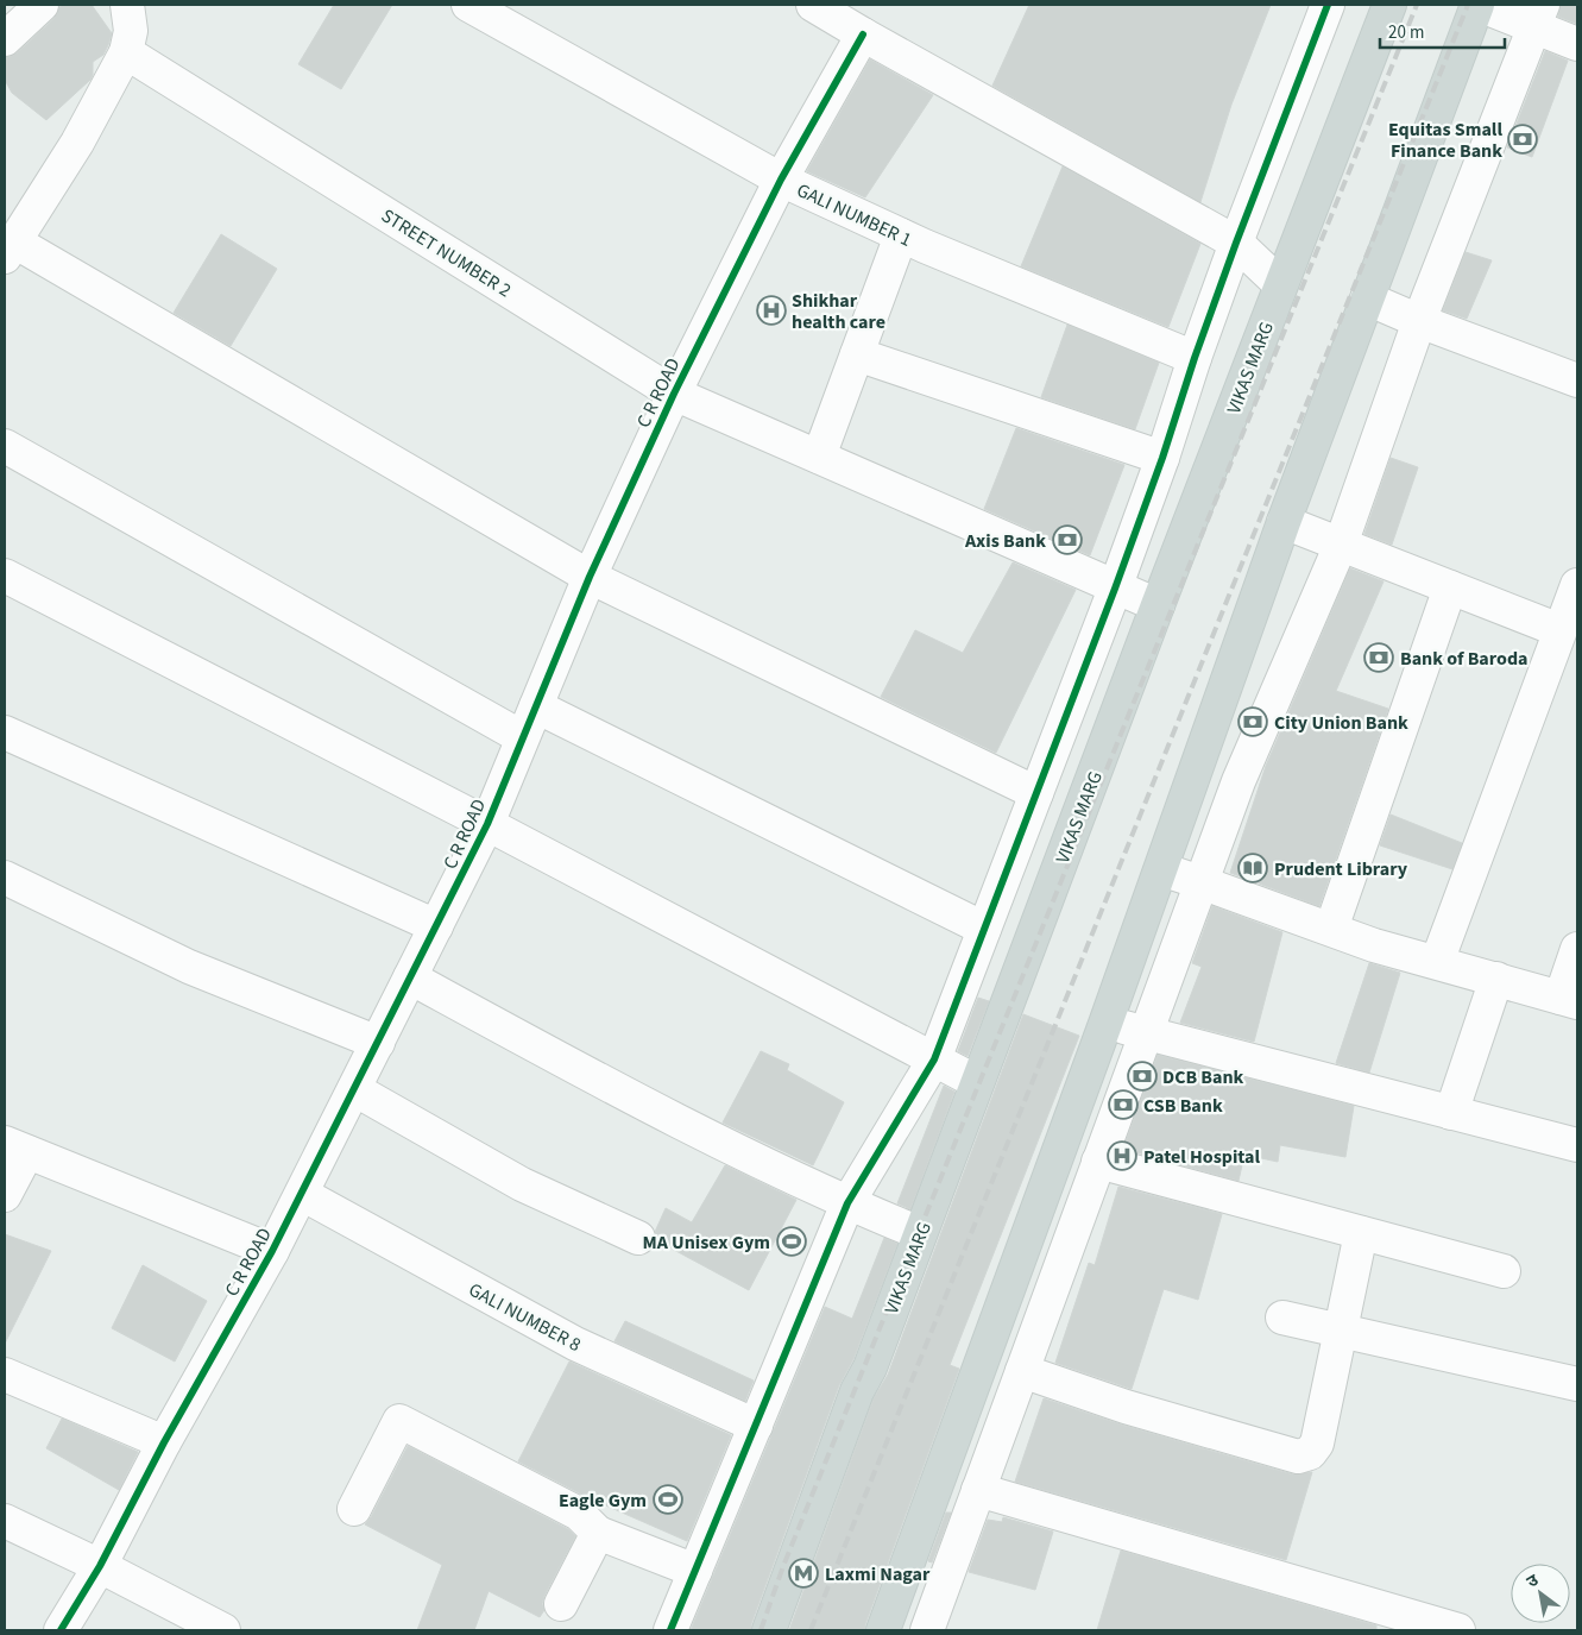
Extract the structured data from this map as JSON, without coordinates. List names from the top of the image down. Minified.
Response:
{"streets":{"main road":["VIKAS MARG"],"street":["GALI NUMBER 1","STREET NUMBER 2","C R ROAD","GALI NUMBER 8"]},"crossings":[["GALI NUMBER 1","C R ROAD"],["STREET NUMBER 2","VIKAS MARG"],["STREET NUMBER 2","C R ROAD"],["C R ROAD","GALI NUMBER 8"]],"places":{"bank":["Equitas Small Finance Bank","Axis Bank","Bank of Baroda","City Union Bank","DCB Bank","CSB Bank"],"hospital":["Shikhar health care","Patel Hospital"],"library":["Prudent Library"],"sports":["MA Unisex Gym","Eagle Gym"],"metro station":["Laxmi Nagar"]},"scale_bar":"20 m","north":"top left"}
